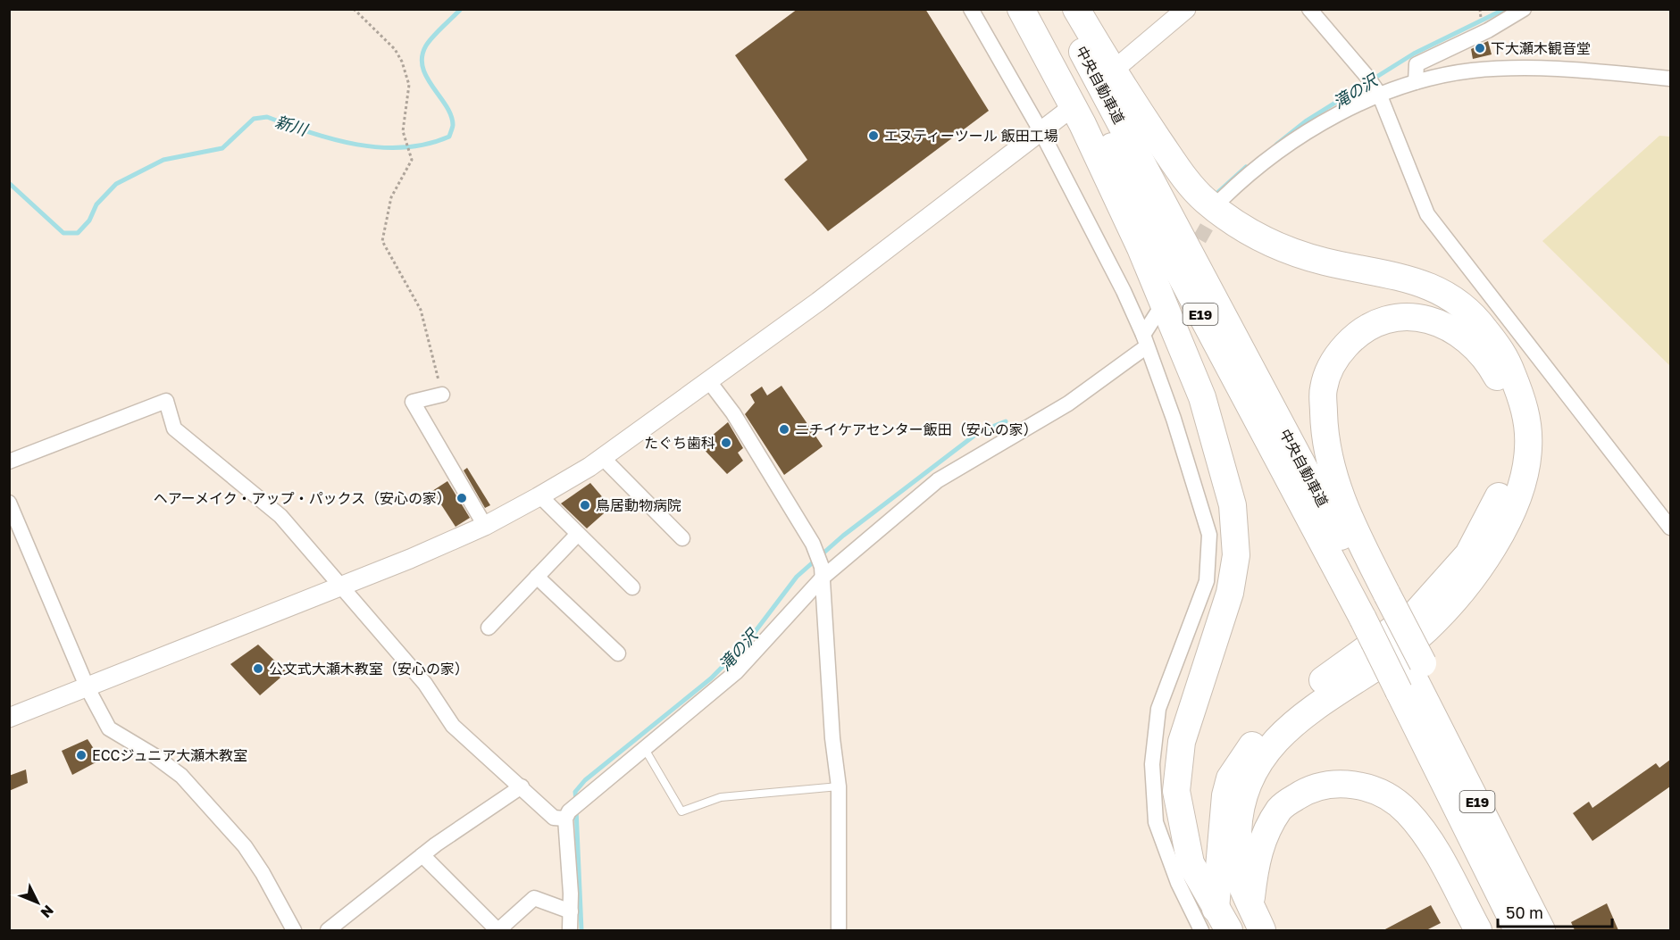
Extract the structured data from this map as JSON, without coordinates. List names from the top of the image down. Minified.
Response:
{"streets":{"highway":["中央自動車道","E19"]},"water":["滝の沢","新川"],"places":["下大瀬木観音堂","エヌティーツール 飯田工場","ニチイケアセンター飯田（安心の家）","たぐち歯科","ヘアーメイク・アップ・パックス（安心の家）","鳥居動物病院","公文式大瀬木教室（安心の家）","ECCジュニア大瀬木教室"],"scale_bar":"50 m","north":"bottom right"}
